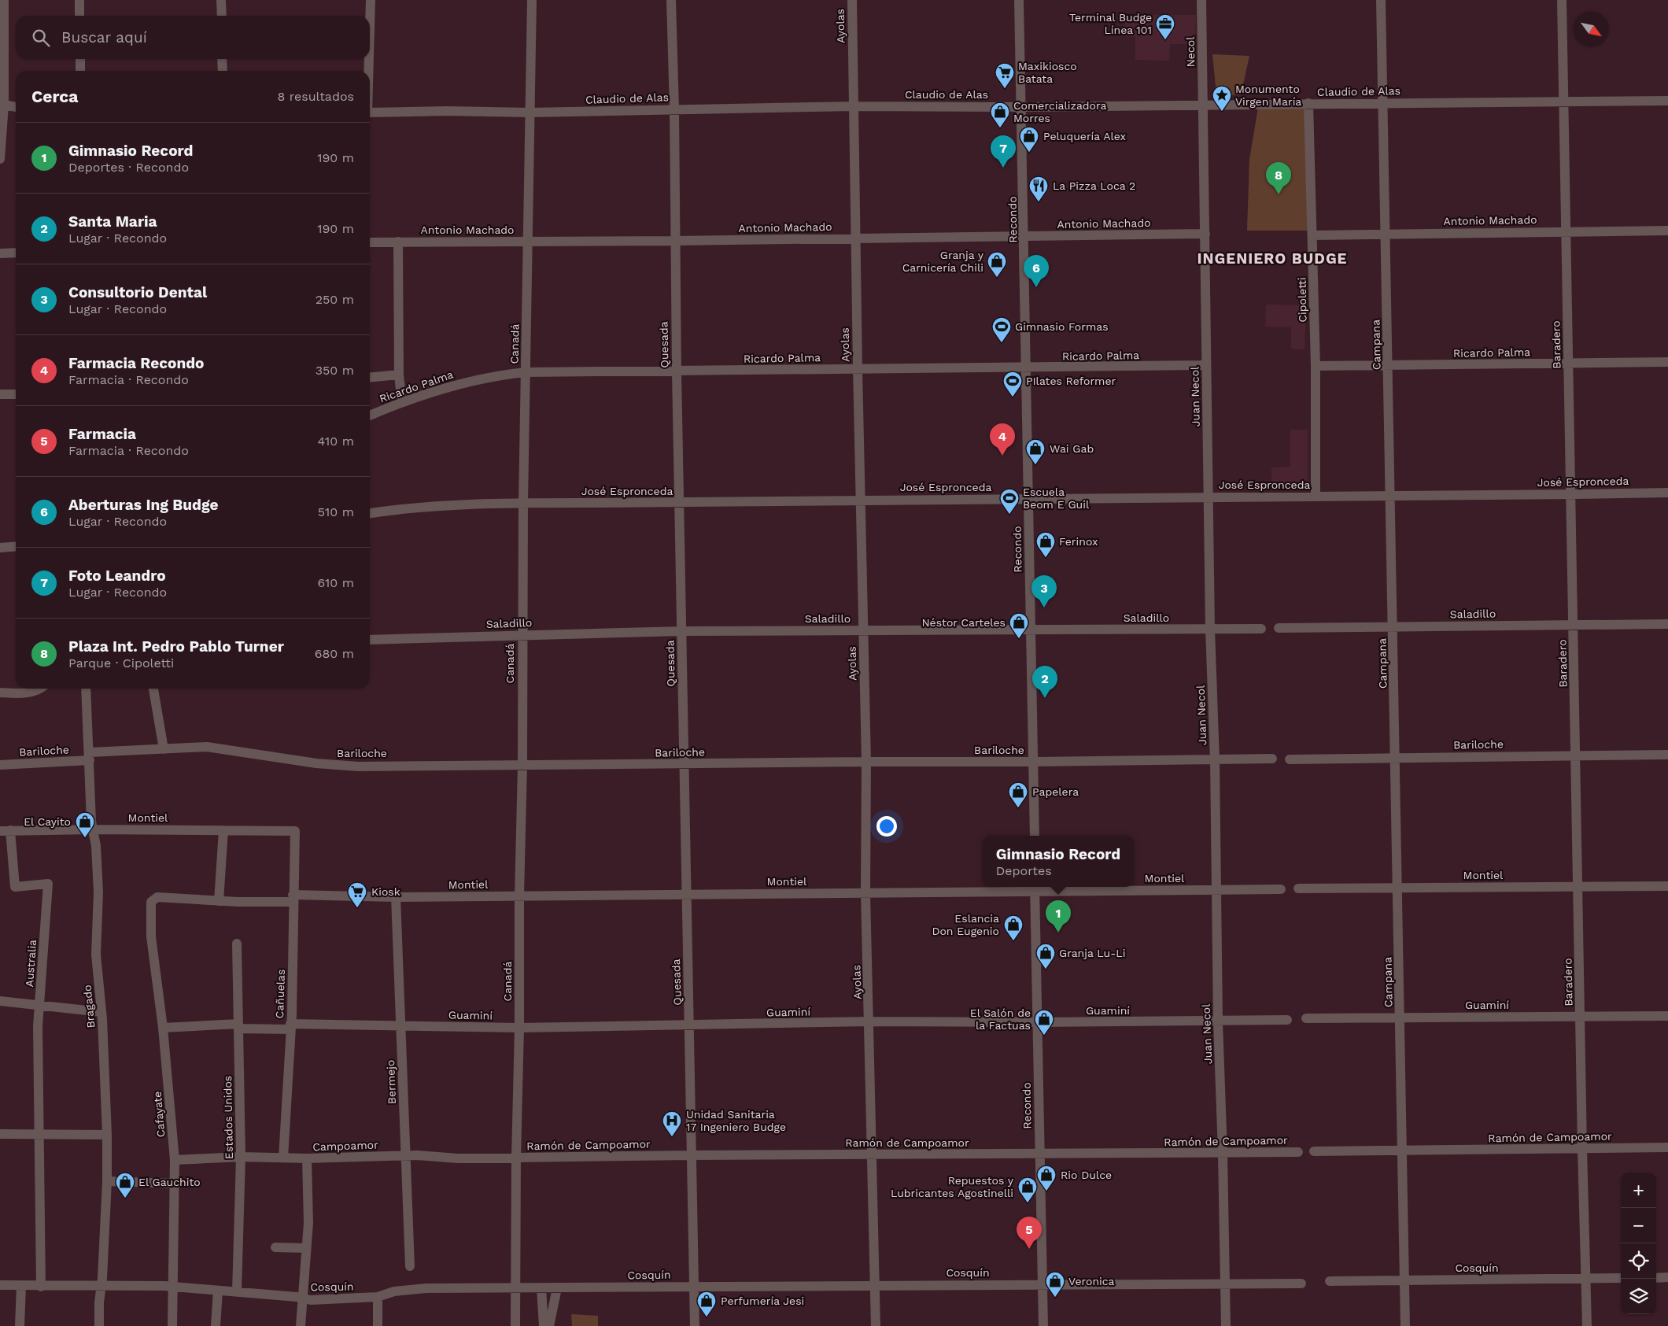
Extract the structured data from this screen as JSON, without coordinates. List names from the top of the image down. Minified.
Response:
{"streets":{"street":["Ayolas","Necol","Claudio de Alas","Recondo","Antonio Machado","Cipoletti","Canadá","Quesada","Campana","Baradero","Ricardo Palma","Juan Necol","José Espronceda","Saladillo","Bariloche","Montiel","Australia","Cañuelas","Guaminí","Bragado","Bermejo","Cafayate","Estados Unidos","Ramón de Campoamor","Campoamor","Cosquín"]},"crossings":[["Ayolas","Claudio de Alas"],["Ayolas","Antonio Machado"],["Ayolas","Ricardo Palma"],["Ayolas","José Espronceda"],["Ayolas","Saladillo"],["Ayolas","Bariloche"],["Ayolas","Montiel"],["Ayolas","Guaminí"],["Ayolas","Ramón de Campoamor"],["Ayolas","Cosquín"],["Necol","Claudio de Alas"],["Necol","Juan Necol"],["Claudio de Alas","Recondo"],["Claudio de Alas","Cipoletti"],["Claudio de Alas","Canadá"],["Claudio de Alas","Quesada"],["Claudio de Alas","Campana"],["Claudio de Alas","Baradero"],["Claudio de Alas","Juan Necol"],["Recondo","Antonio Machado"],["Recondo","Ricardo Palma"],["Recondo","José Espronceda"],["Recondo","Saladillo"],["Recondo","Bariloche"],["Recondo","Montiel"],["Recondo","Guaminí"],["Recondo","Ramón de Campoamor"],["Recondo","Cosquín"],["Antonio Machado","Cipoletti"],["Antonio Machado","Canadá"],["Antonio Machado","Quesada"],["Antonio Machado","Campana"],["Antonio Machado","Baradero"],["Antonio Machado","Juan Necol"],["Cipoletti","Ricardo Palma"],["Cipoletti","José Espronceda"],["Canadá","Ricardo Palma"],["Canadá","José Espronceda"],["Canadá","Saladillo"],["Canadá","Bariloche"],["Canadá","Montiel"],["Canadá","Guaminí"],["Canadá","Ramón de Campoamor"],["Canadá","Campoamor"],["Canadá","Cosquín"],["Quesada","Ricardo Palma"],["Quesada","José Espronceda"],["Quesada","Saladillo"],["Quesada","Bariloche"],["Quesada","Montiel"],["Quesada","Guaminí"],["Quesada","Ramón de Campoamor"],["Quesada","Cosquín"],["Campana","Ricardo Palma"],["Campana","José Espronceda"],["Campana","Saladillo"],["Campana","Bariloche"],["Campana","Montiel"],["Campana","Guaminí"],["Campana","Ramón de Campoamor"],["Campana","Cosquín"],["Baradero","Ricardo Palma"],["Baradero","José Espronceda"],["Baradero","Saladillo"],["Baradero","Bariloche"],["Baradero","Montiel"],["Baradero","Guaminí"],["Baradero","Ramón de Campoamor"],["Baradero","Cosquín"],["Ricardo Palma","Juan Necol"],["Juan Necol","José Espronceda"],["Juan Necol","Saladillo"],["Juan Necol","Bariloche"],["Juan Necol","Montiel"],["Juan Necol","Guaminí"],["Juan Necol","Ramón de Campoamor"],["Juan Necol","Cosquín"],["Bariloche","Bragado"],["Montiel","Australia"],["Montiel","Cañuelas"],["Montiel","Bragado"],["Montiel","Bermejo"],["Montiel","Cafayate"],["Australia","Cosquín"],["Cañuelas","Guaminí"],["Cañuelas","Campoamor"],["Guaminí","Bermejo"],["Guaminí","Cafayate"],["Guaminí","Estados Unidos"],["Bragado","Cosquín"],["Bermejo","Campoamor"],["Cafayate","Campoamor"],["Cafayate","Cosquín"],["Estados Unidos","Campoamor"],["Estados Unidos","Cosquín"],["Ramón de Campoamor","Campoamor"]],"districts":["INGENIERO BUDGE"],"places":{"office":["Terminal Budge Línea 101"],"supermarket":["Maxikiosco Batata","Kiosk"],"place":["Monumento Virgen María"],"shop":["Comercializadora Morres","Peluquería Alex","Granja y Carnicería Chili","Wai Gab","Ferinox","Néstor Carteles","Papelera","El Cayito","Eslancia Don Eugenio","Granja Lu-Li","El Salón de la Factuas","Rio Dulce","El Gauchito","Repuestos y Lubricantes Agostinelli","Veronica","Perfumería Jesi"],"restaurant":["La Pizza Loca 2"],"sports":["Gimnasio Formas","PIlates Reformer","Escuela Beom E Guil"],"hospital":["Unidad Sanitaria 17 Ingeniero Budge"]},"north":"bottom right","page":{"search":"Buscar aquí","heading":["Cerca","8 resultados"],"list":[{"mark":"1","name":"Gimnasio Record","note":"Deportes · Recondo","value":"190 m"},{"mark":"2","name":"Santa Maria","note":"Lugar · Recondo","value":"190 m"},{"mark":"3","name":"Consultorio Dental","note":"Lugar · Recondo","value":"250 m"},{"mark":"4","name":"Farmacia Recondo","note":"Farmacia · Recondo","value":"350 m"},{"mark":"5","name":"Farmacia","note":"Farmacia · Recondo","value":"410 m"},{"mark":"6","name":"Aberturas Ing Budge","note":"Lugar · Recondo","value":"510 m"},{"mark":"7","name":"Foto Leandro","note":"Lugar · Recondo","value":"610 m"},{"mark":"8","name":"Plaza Int. Pedro Pablo Turner","note":"Parque · Cipoletti","value":"680 m"}],"pins":["7","8","6","4","3","2","1","5"],"popup":["Gimnasio Record","Deportes"],"map_buttons":["+","−"]}}
